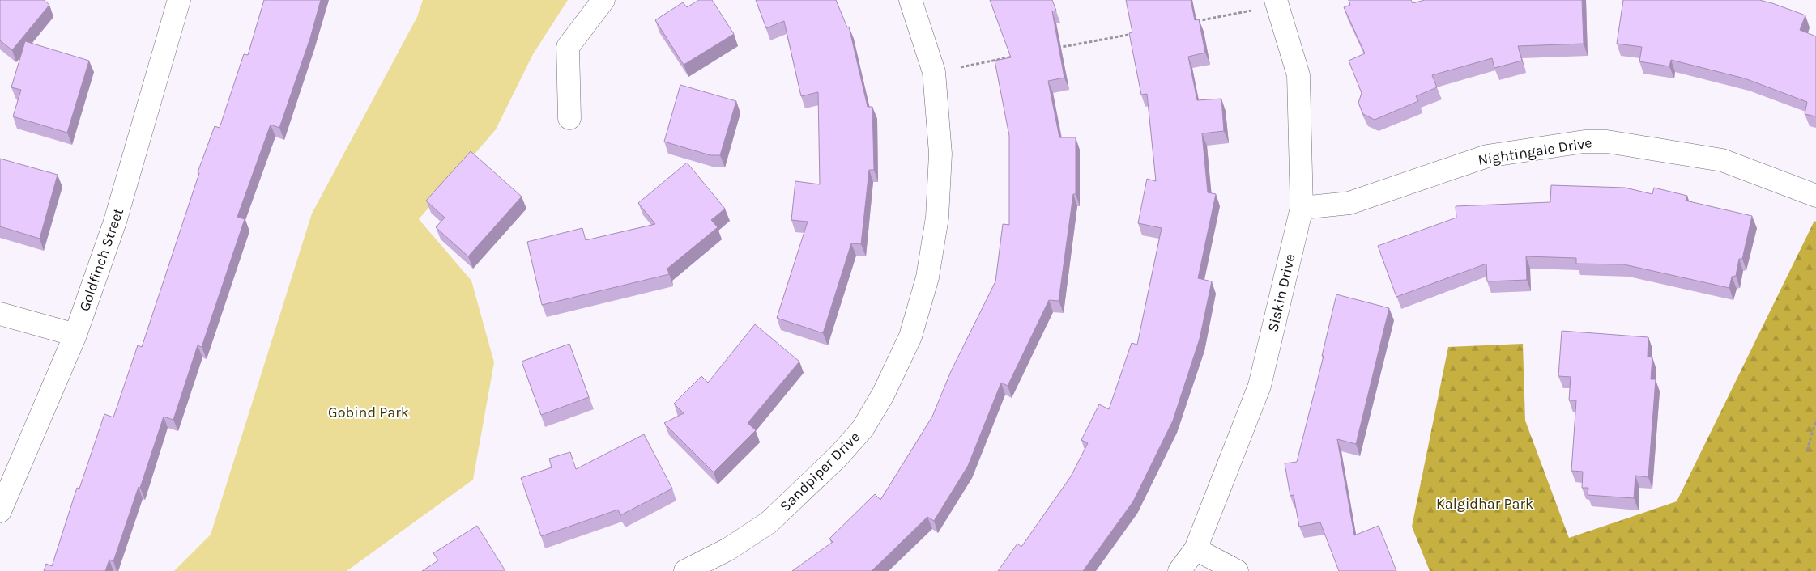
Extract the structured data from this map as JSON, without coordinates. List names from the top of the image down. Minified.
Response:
{"streets":{"street":["Nightingale Drive","Goldfinch Street","Siskin Drive","Sandpiper Drive"]},"crossings":[["Nightingale Drive","Siskin Drive"]],"parks":["Gobind Park","Kalgidhar Park"]}
